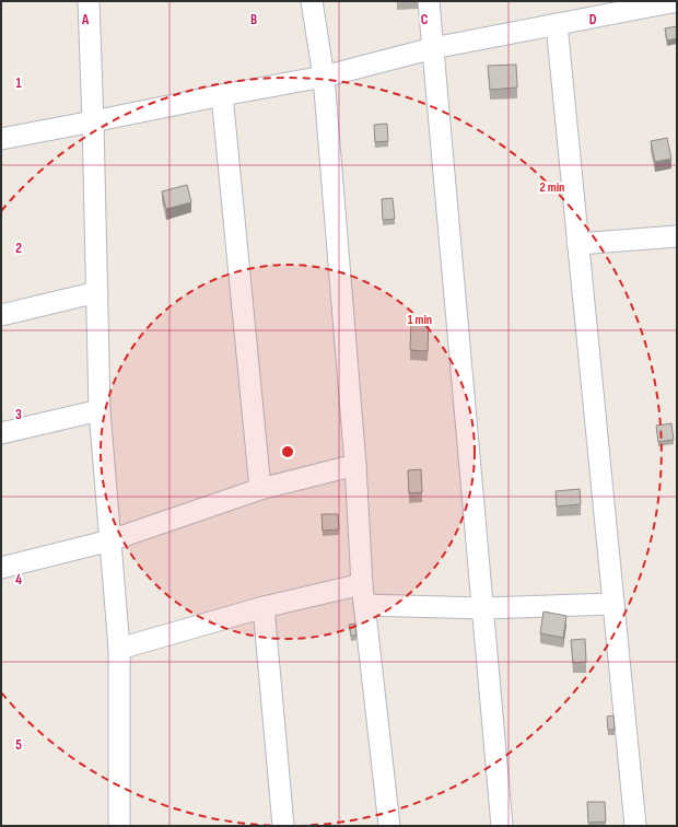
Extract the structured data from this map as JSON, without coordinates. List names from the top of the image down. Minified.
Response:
{"grid":{"columns":["A","B","C","D"],"rows":["1","2","3","4","5"]},"rings":["2 min","1 min"]}
